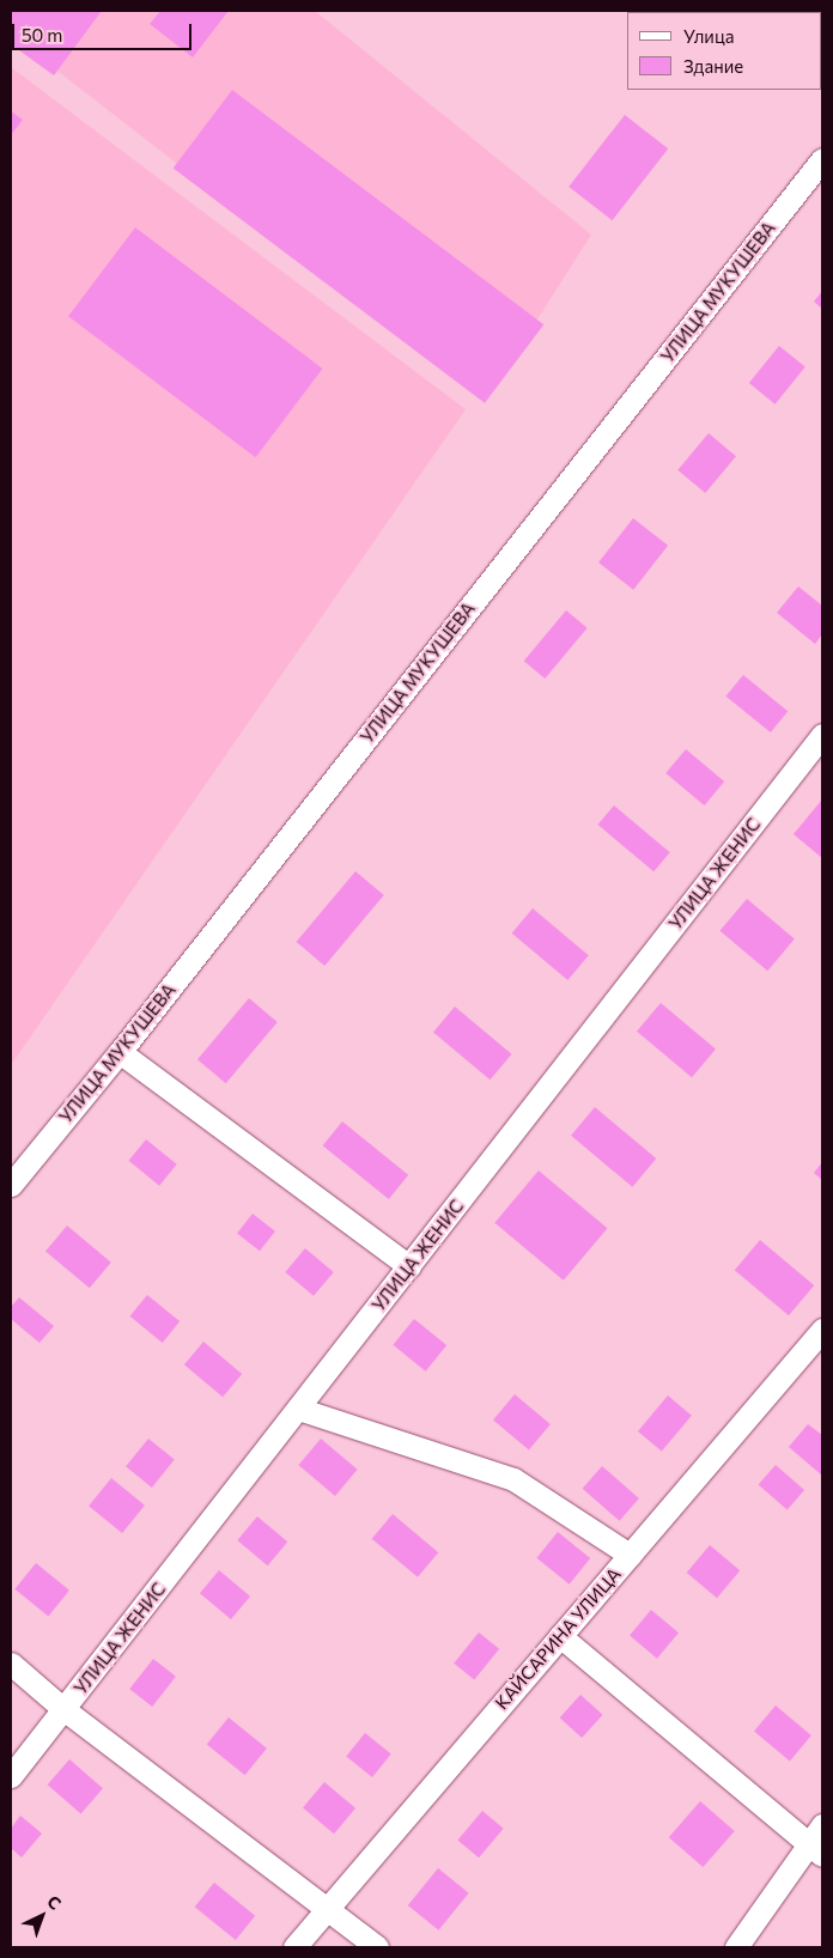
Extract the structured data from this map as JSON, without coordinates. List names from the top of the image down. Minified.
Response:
{"streets":{"street":["УЛИЦА МУКУШЕВА","УЛИЦА ЖЕНИС","КАЙСАРИНА УЛИЦА"]},"legend":["Улица","Здание"],"scale_bar":"50 m","north":"top right"}
